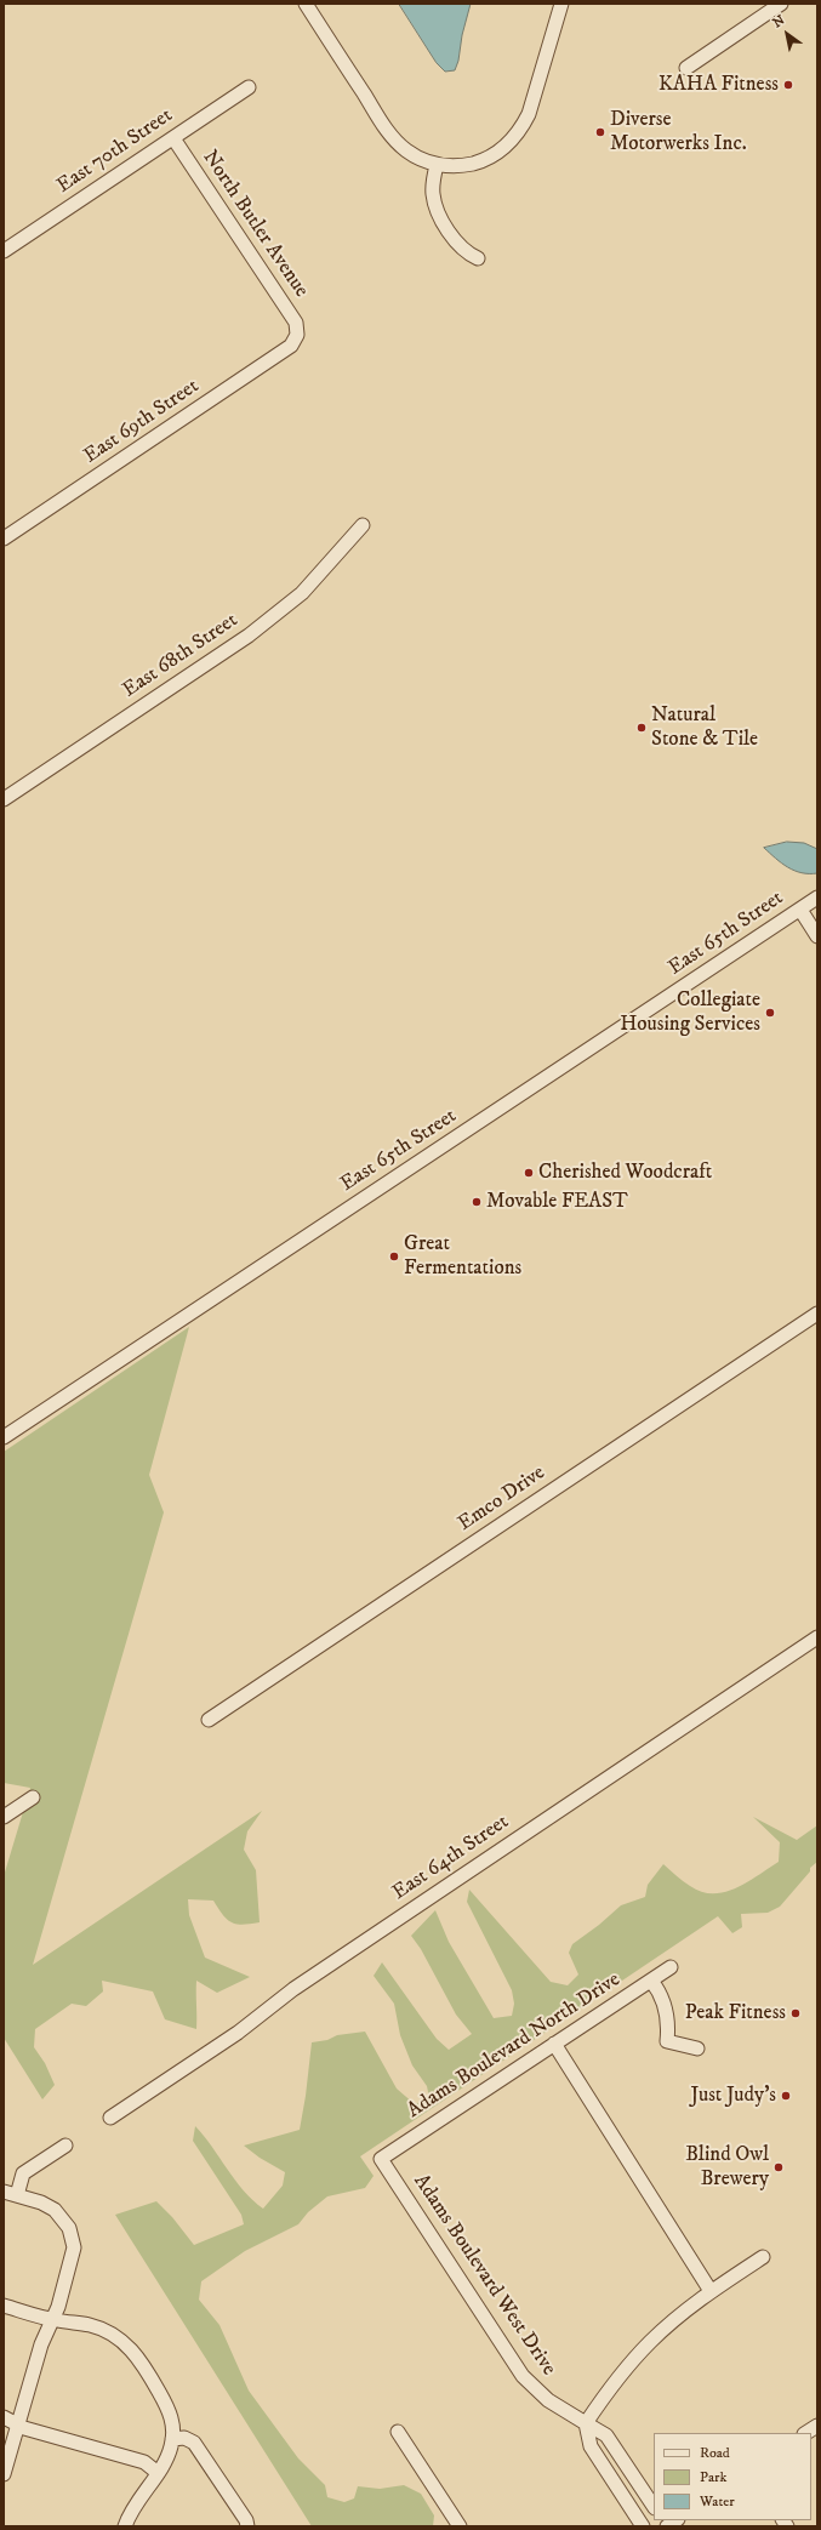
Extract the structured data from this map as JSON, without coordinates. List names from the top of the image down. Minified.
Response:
{"streets":{"street":["East 70th Street","North Butler Avenue","East 69th Street","East 68th Street","East 65th Street","Emco Drive","East 64th Street","Adams Boulevard North Drive","Adams Boulevard West Drive"]},"crossings":[["East 70th Street","North Butler Avenue"],["North Butler Avenue","East 69th Street"],["Adams Boulevard North Drive","Adams Boulevard West Drive"]],"places":["KAHA Fitness","Diverse Motorwerks Inc.","Natural Stone & Tile","Collegiate Housing Services","Cherished Woodcraft","Movable FEAST","Great Fermentations","Peak Fitness","Just Judy's","Blind Owl Brewery"],"legend":["Road","Park","Water"],"north":"top left"}
